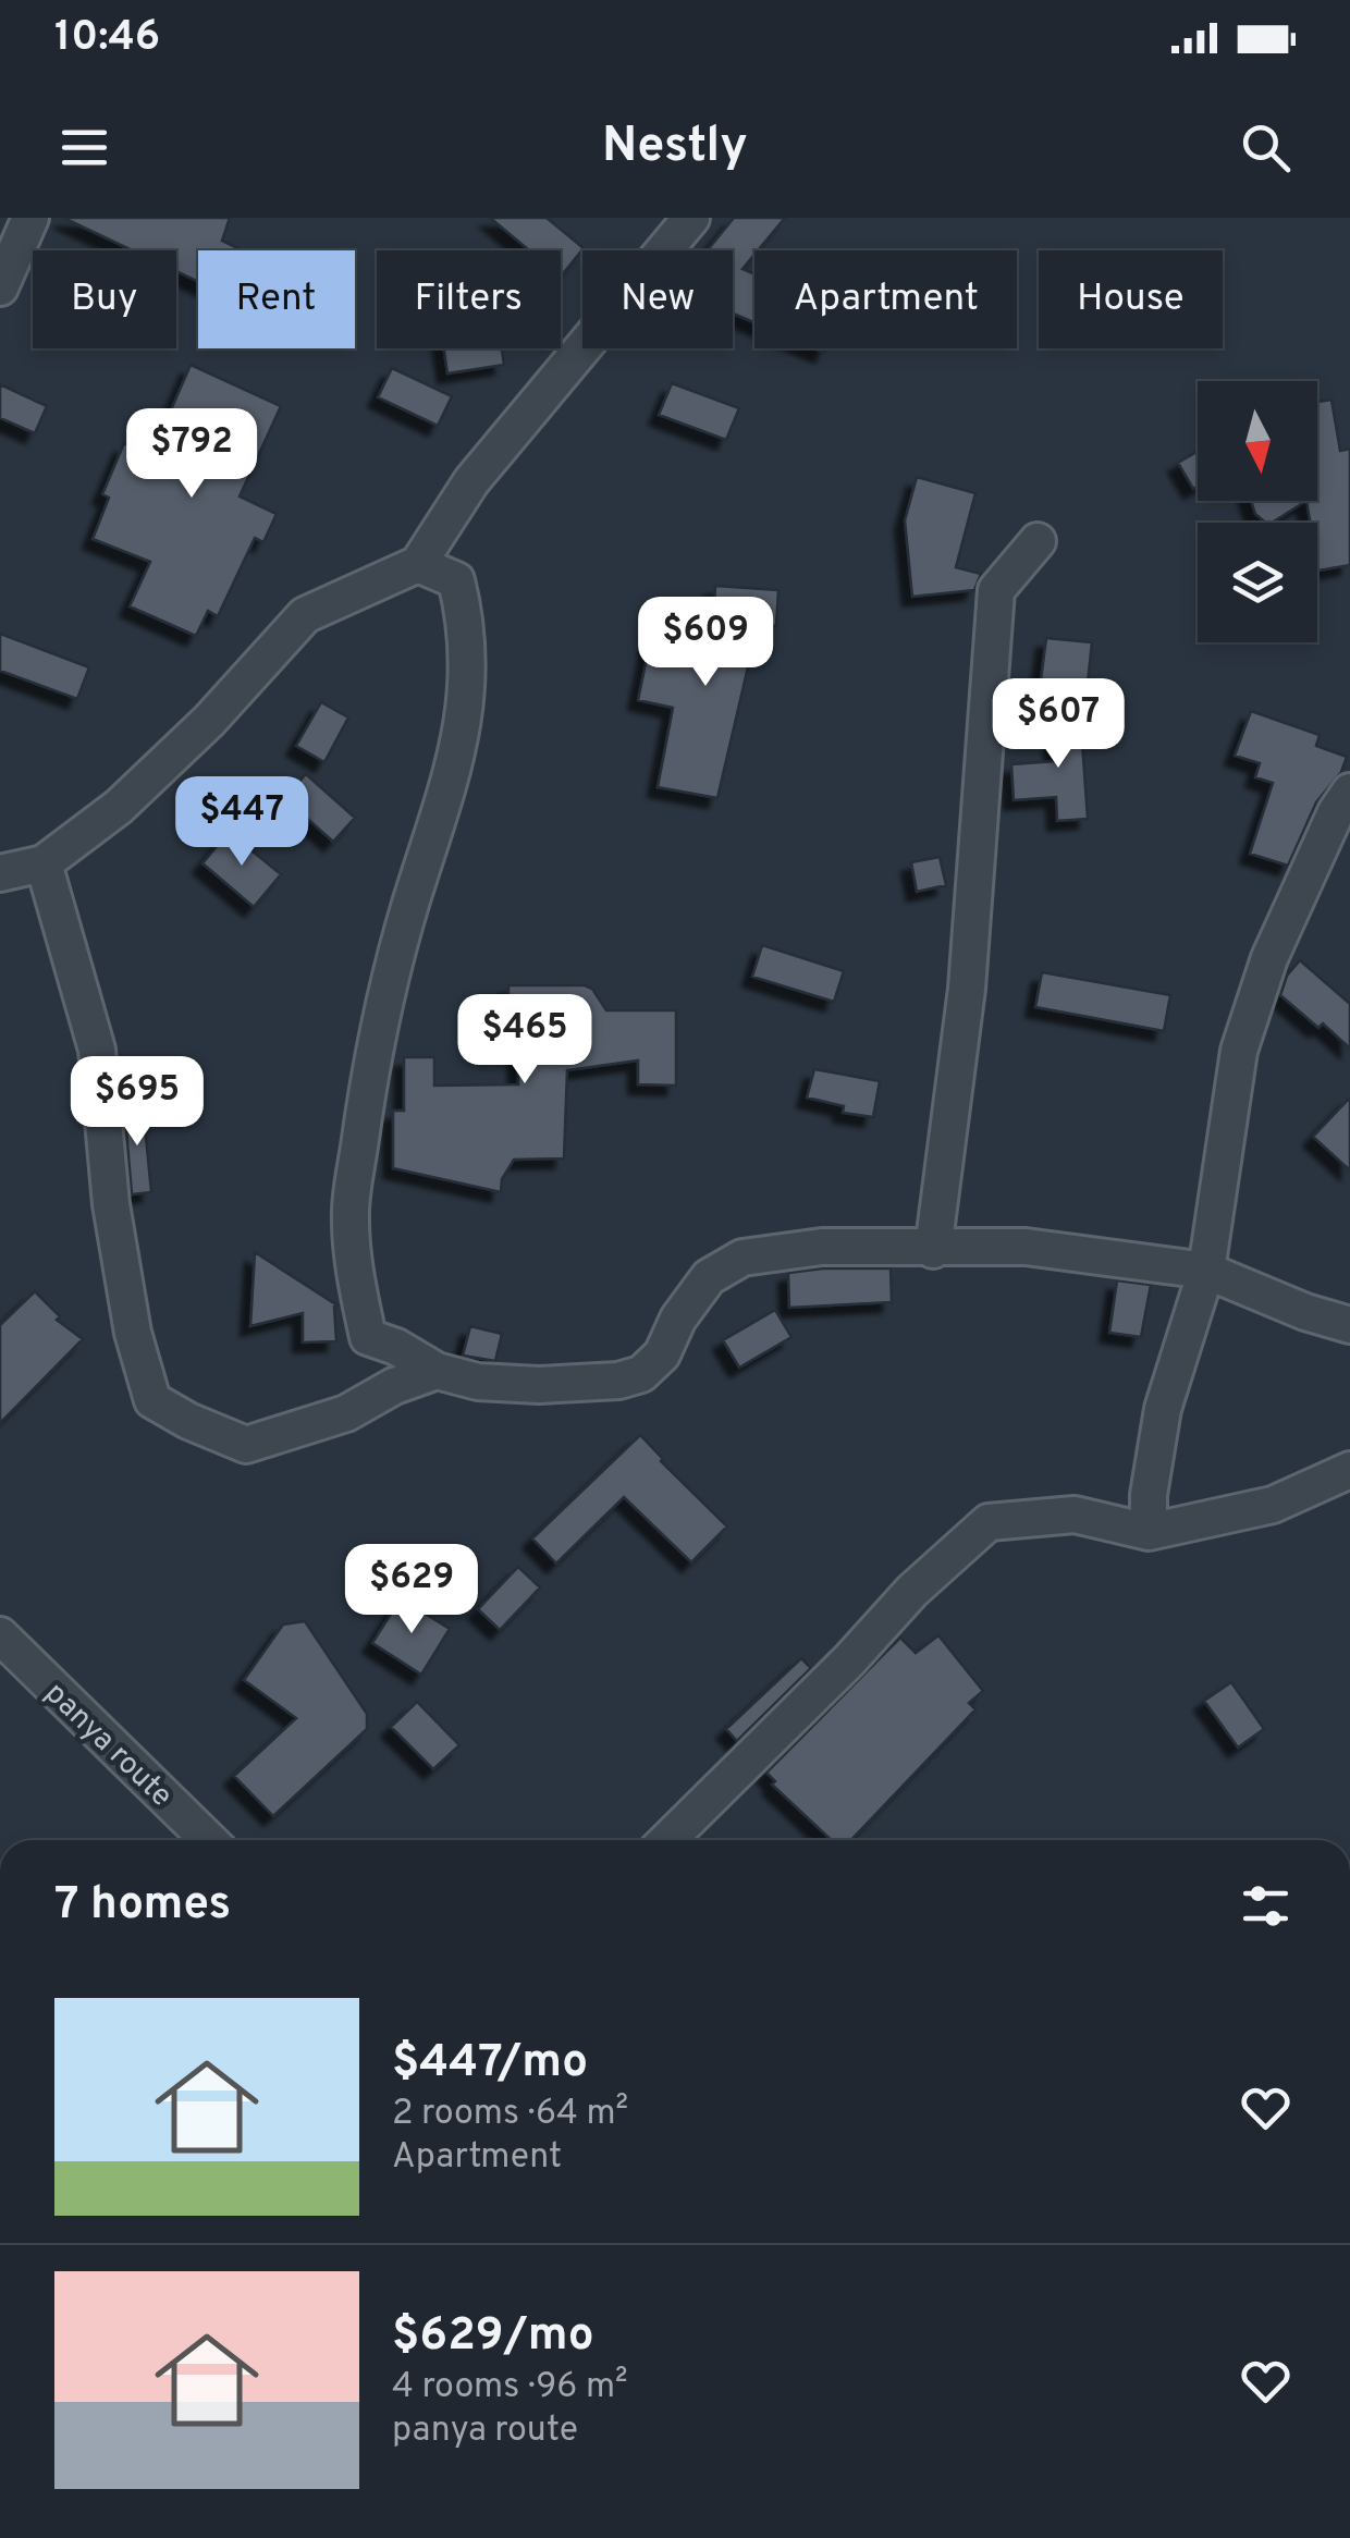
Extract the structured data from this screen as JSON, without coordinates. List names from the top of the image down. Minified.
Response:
{"streets":{"street":["panya route"]},"north":"bottom","page":{"status":"10:46","header":"Nestly","chip":["Buy","Rent","Filters","New","Apartment","House"],"price":["$792","$609","$607","$447","$465","$695","$629"],"heading":"7 homes","list":[{"name":"$447/mo","note":"2 rooms · 64 m² · Apartment"},{"name":"$629/mo","note":"4 rooms · 96 m² · panya route"}]}}
